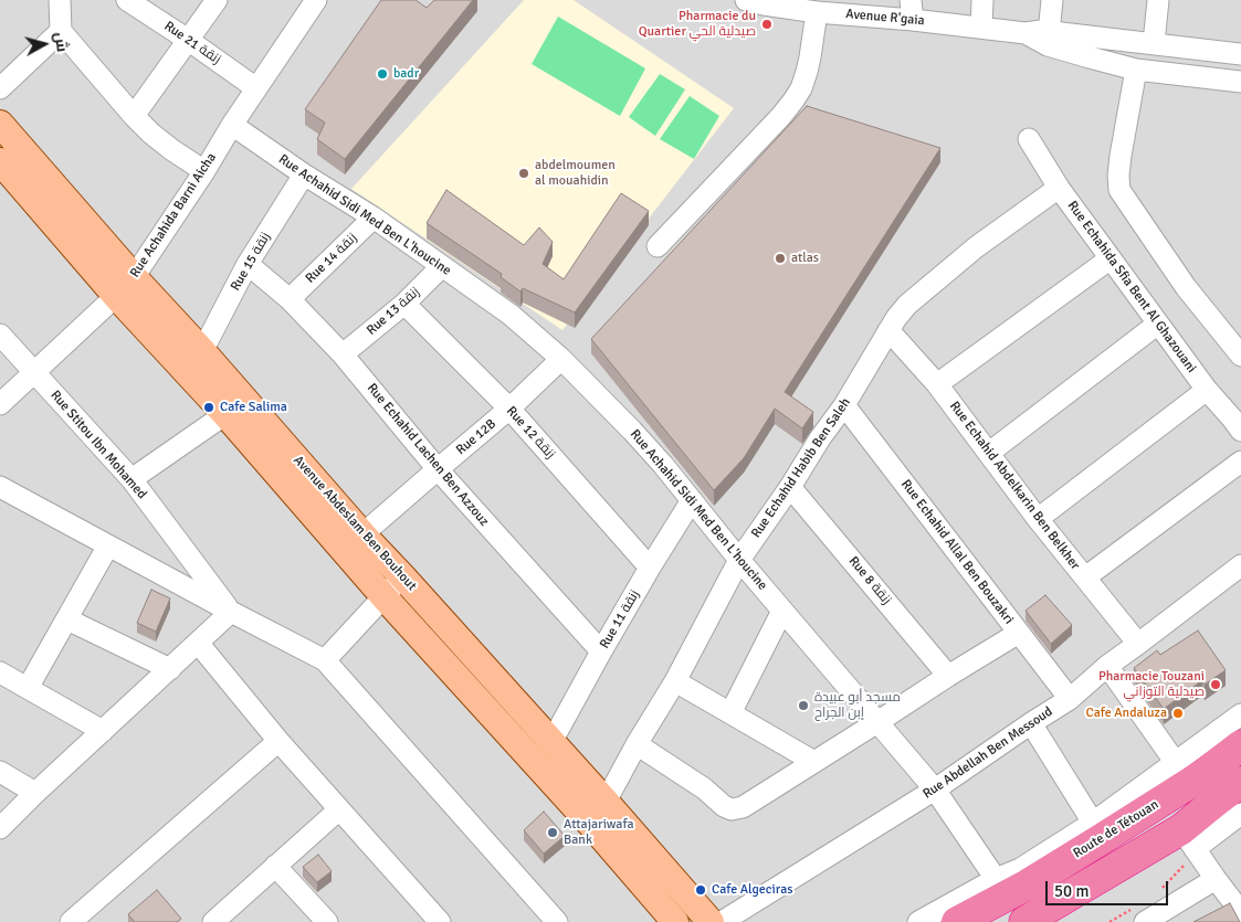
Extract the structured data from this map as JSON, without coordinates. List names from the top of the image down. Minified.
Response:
{"streets":{"highway":["Route de Tétouan"],"main road":["Avenue Abdeslam Ben Bouhout"],"street":["Avenue R'gaia","Rue 21 زنقة","Rue Achahida Barni Aicha","Rue Achahid Sidi Med Ben L'houcine","Rue 14 زنقة","Rue 15 زنقة","Rue Echahida Sfia Bent Al Ghazouani","Rue 13 زنقة","Rue 12 زنقة","Rue 12B","Rue Stitou Ibn Mohamed","Rue Echahid Lachen Ben Azzouz","Rue Echahid Habib Ben Saleh","Rue Echahid Abdelkarin Ben Belkher","Rue Echahid Allal Ben Bouzakri","Rue 8 زنقة","Rue 11 زنقة","Rue Abdellah Ben Messoud"]},"crossings":[["Rue 21 زنقة","Rue Achahida Barni Aicha"],["Rue Achahida Barni Aicha","Rue Achahid Sidi Med Ben L'houcine"],["Rue Achahida Barni Aicha","Rue Stitou Ibn Mohamed"],["Rue Achahida Barni Aicha","Avenue Abdeslam Ben Bouhout"],["Rue Achahid Sidi Med Ben L'houcine","Rue 14 زنقة"],["Rue Achahid Sidi Med Ben L'houcine","Rue 15 زنقة"],["Rue Achahid Sidi Med Ben L'houcine","Rue 13 زنقة"],["Rue Achahid Sidi Med Ben L'houcine","Rue 12B"],["Rue Achahid Sidi Med Ben L'houcine","Rue Echahid Habib Ben Saleh"],["Rue Achahid Sidi Med Ben L'houcine","Rue 11 زنقة"],["Rue Achahid Sidi Med Ben L'houcine","Rue Abdellah Ben Messoud"],["Rue Achahid Sidi Med Ben L'houcine","Route de Tétouan"],["Rue 14 زنقة","Rue Echahid Lachen Ben Azzouz"],["Rue 15 زنقة","Rue Echahid Lachen Ben Azzouz"],["Rue 15 زنقة","Avenue Abdeslam Ben Bouhout"],["Rue Echahida Sfia Bent Al Ghazouani","Rue Echahid Habib Ben Saleh"],["Rue 13 زنقة","Rue 12 زنقة"],["Rue 13 زنقة","Rue Echahid Lachen Ben Azzouz"],["Rue 12 زنقة","Rue 12B"],["Rue 12 زنقة","Rue 11 زنقة"],["Rue 12B","Rue Echahid Lachen Ben Azzouz"],["Rue 12B","Avenue Abdeslam Ben Bouhout"],["Rue Echahid Lachen Ben Azzouz","Rue 11 زنقة"],["Rue Echahid Habib Ben Saleh","Rue Echahid Abdelkarin Ben Belkher"],["Rue Echahid Habib Ben Saleh","Avenue Abdeslam Ben Bouhout"],["Rue Echahid Habib Ben Saleh","Rue Echahid Allal Ben Bouzakri"],["Rue Echahid Habib Ben Saleh","Rue 8 زنقة"],["Rue Echahid Abdelkarin Ben Belkher","Rue Abdellah Ben Messoud"],["Avenue Abdeslam Ben Bouhout","Rue 11 زنقة"],["Rue Echahid Allal Ben Bouzakri","Rue Abdellah Ben Messoud"]],"places":["Pharmacie du Quartier صيدلية الحي","badr","abdelmoumen al mouahidin","atlas","Cafe Salima","Pharmacie Touzani صيدلية التوزاني","مسجد أبو عبيدة إبن الجراح","Cafe Andaluza","Attajariwafa Bank","Cafe Algeciras"],"scale_bar":"50 m","north":"right"}
